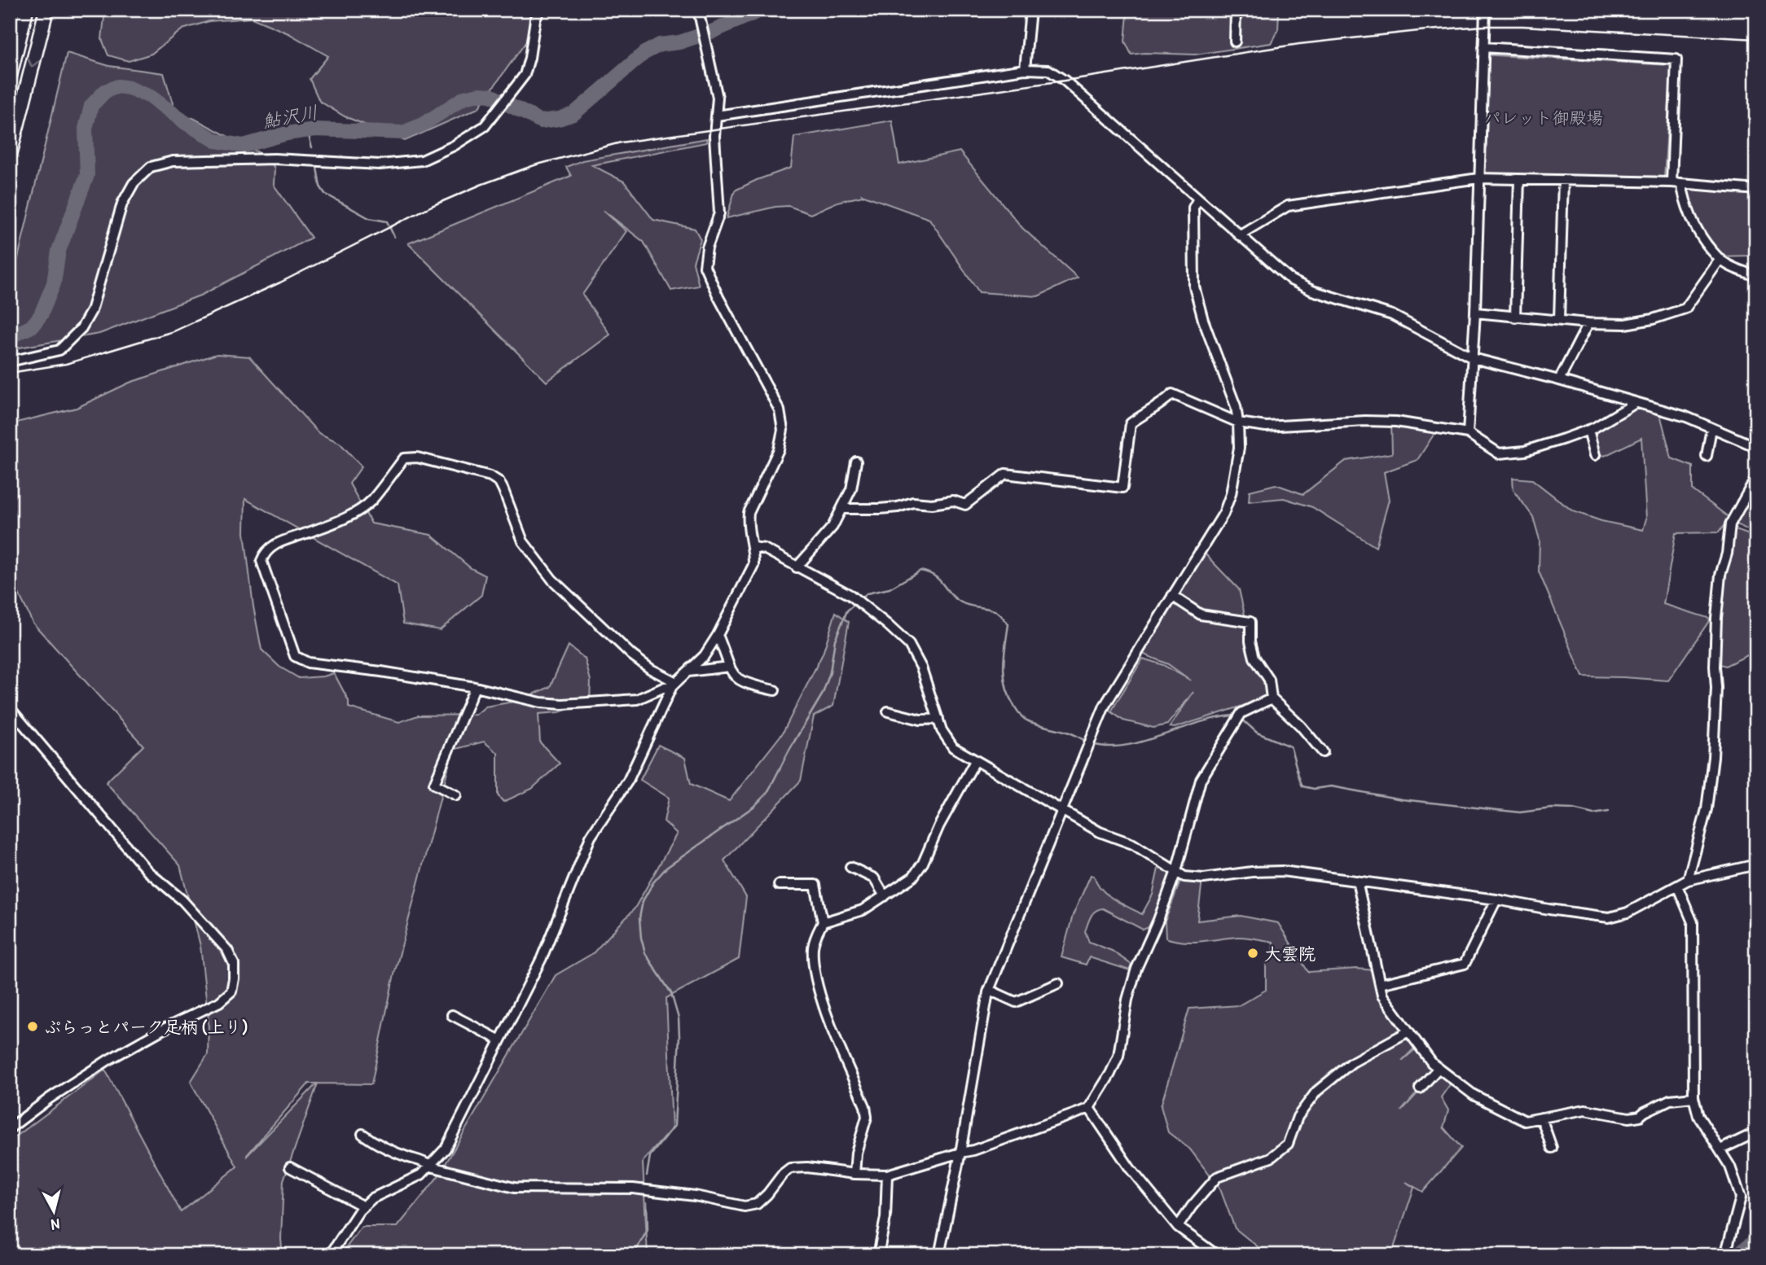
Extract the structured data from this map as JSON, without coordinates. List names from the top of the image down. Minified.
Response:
{"water":["鮎沢川"],"parks":["パレット御殿場"],"places":["大雲院","ぷらっとパーク足柄 (上り)"],"north":"bottom"}
